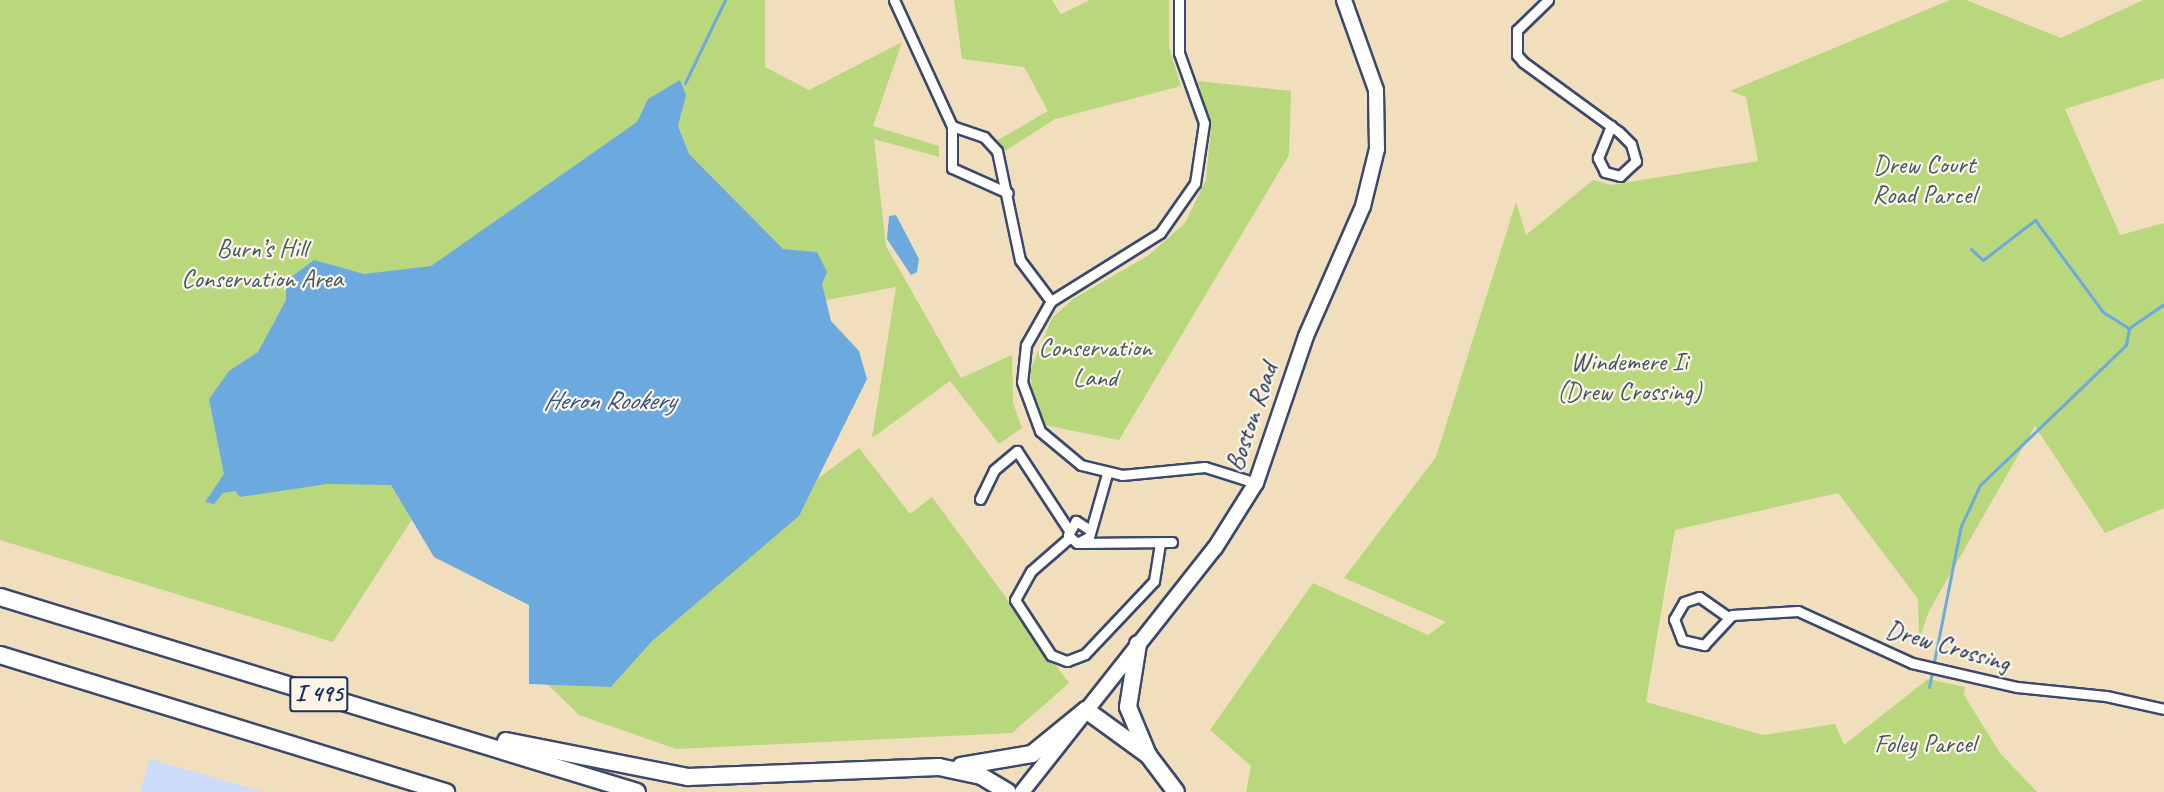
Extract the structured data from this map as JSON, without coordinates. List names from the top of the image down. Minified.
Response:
{"streets":{"highway":["I 495"],"main road":["Boston Road"],"street":["Drew Crossing"]},"water":["Heron Rookery"],"parks":["Drew Court Road Parcel","Burn’s Hill Conservation Area","Conservation Land","Windemere Ii (Drew Crossing)","Foley Parcel"]}
